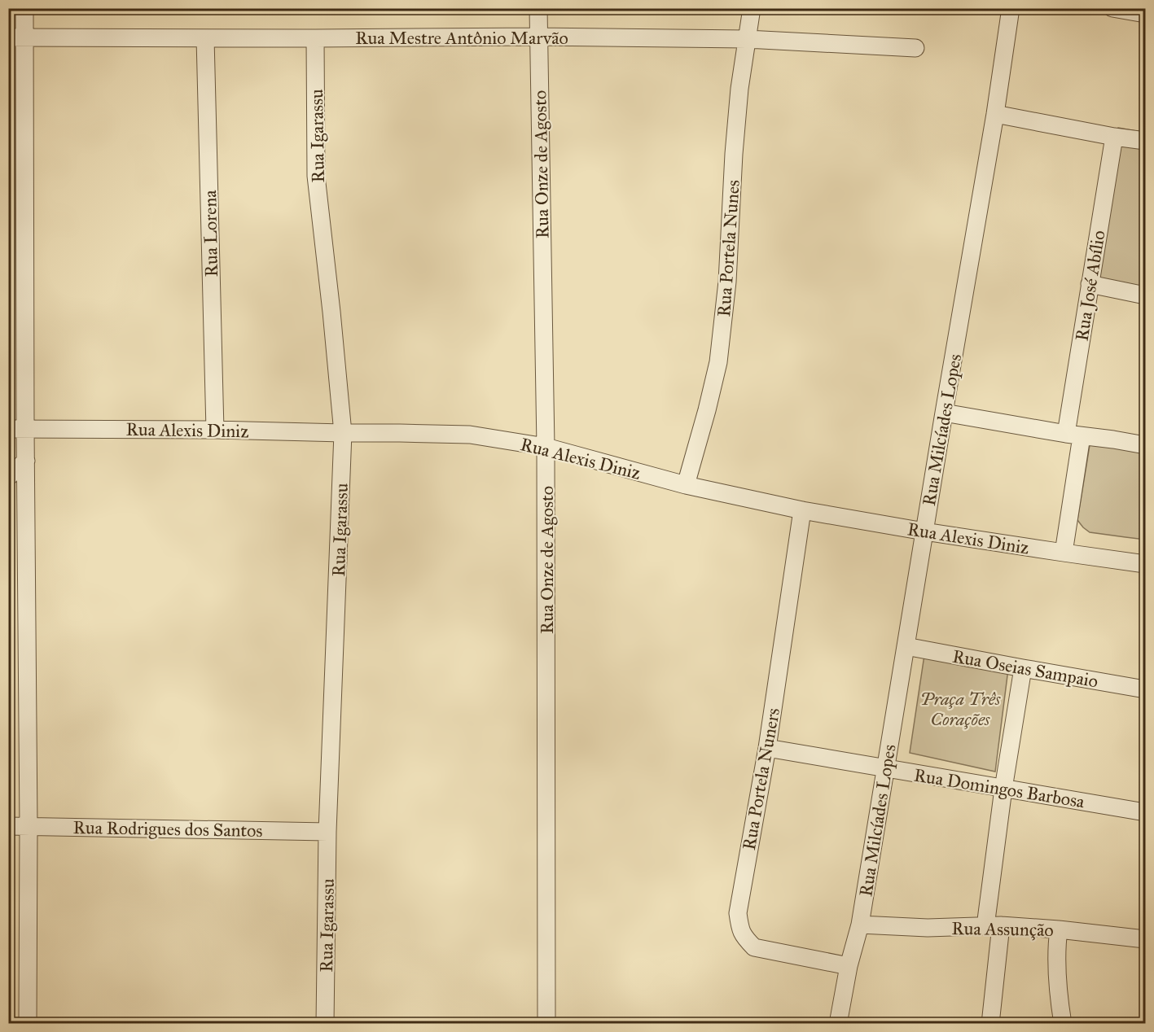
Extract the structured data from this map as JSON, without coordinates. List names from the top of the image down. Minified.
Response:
{"streets":{"street":["Rua Mestre Antônio Marvão","Rua Igarassu","Rua Onze de Agosto","Rua Lorena","Rua Portela Nunes","Rua José Abílio","Rua Alexis Diniz","Rua Milcíades Lopes","Rua Oseias Sampaio","Rua Portela Nuners","Rua Domingos Barbosa","Rua Rodrigues dos Santos","Rua Assunção"]},"crossings":[["Rua Mestre Antônio Marvão","Rua Igarassu"],["Rua Mestre Antônio Marvão","Rua Onze de Agosto"],["Rua Mestre Antônio Marvão","Rua Lorena"],["Rua Mestre Antônio Marvão","Rua Portela Nunes"],["Rua Igarassu","Rua Alexis Diniz"],["Rua Igarassu","Rua Rodrigues dos Santos"],["Rua Onze de Agosto","Rua Alexis Diniz"],["Rua Lorena","Rua Alexis Diniz"],["Rua Portela Nunes","Rua Alexis Diniz"],["Rua José Abílio","Rua Alexis Diniz"],["Rua Alexis Diniz","Rua Milcíades Lopes"],["Rua Alexis Diniz","Rua Portela Nuners"],["Rua Milcíades Lopes","Rua Oseias Sampaio"],["Rua Milcíades Lopes","Rua Portela Nuners"],["Rua Milcíades Lopes","Rua Domingos Barbosa"],["Rua Milcíades Lopes","Rua Assunção"],["Rua Portela Nuners","Rua Domingos Barbosa"]],"parks":["Praça Três Corações"]}
